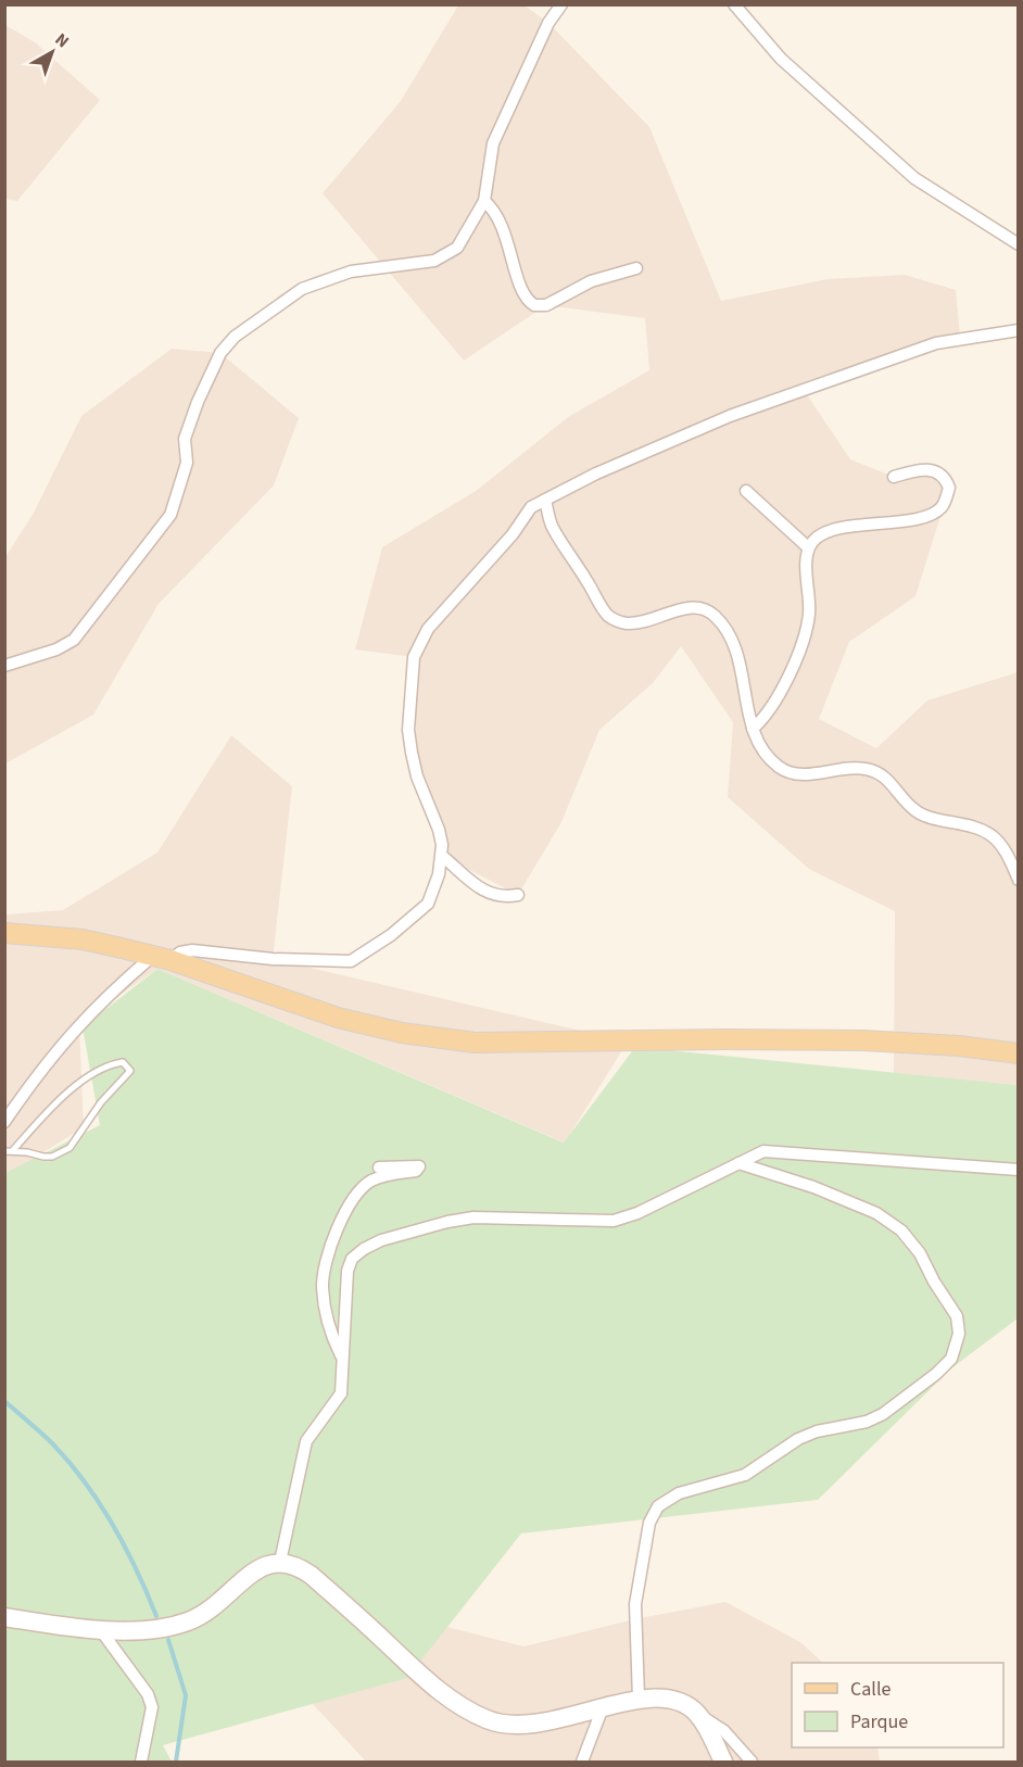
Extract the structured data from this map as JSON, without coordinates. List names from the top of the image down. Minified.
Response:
{"legend":["Calle","Parque"],"north":"top right"}
